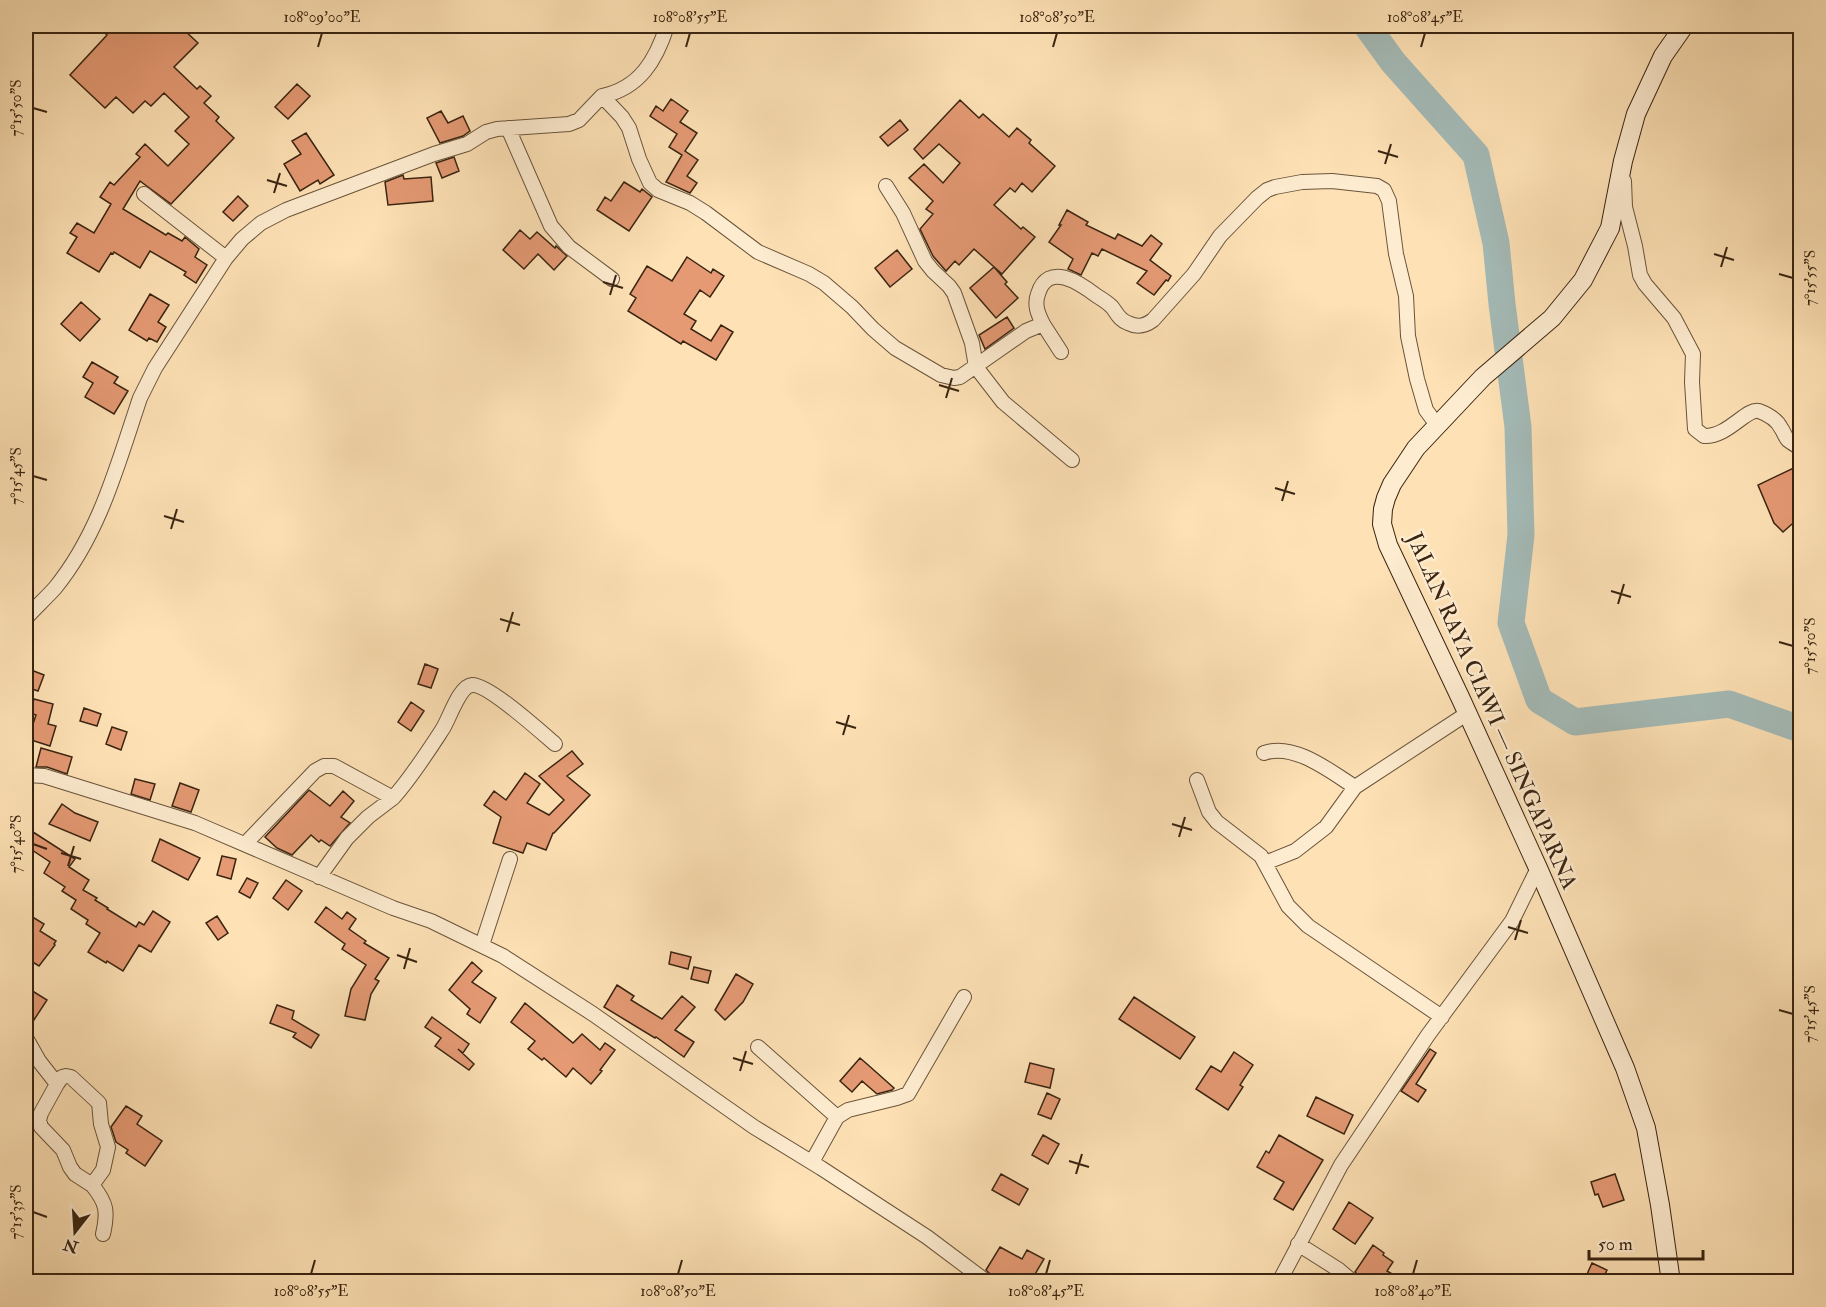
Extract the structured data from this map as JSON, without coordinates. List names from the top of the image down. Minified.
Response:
{"streets":{"main road":["JALAN RAYA CIAWI — SINGAPARNA"]},"scale_bar":"50 m","north":"bottom","coordinates":["108°09'00\"E","108°08'55\"E","108°08'50\"E","108°08'45\"E","7°15'50\"S","7°15'55\"S","7°15'45\"S","7°15'40\"S","7°15'35\"S","108°08'40\"E"]}
